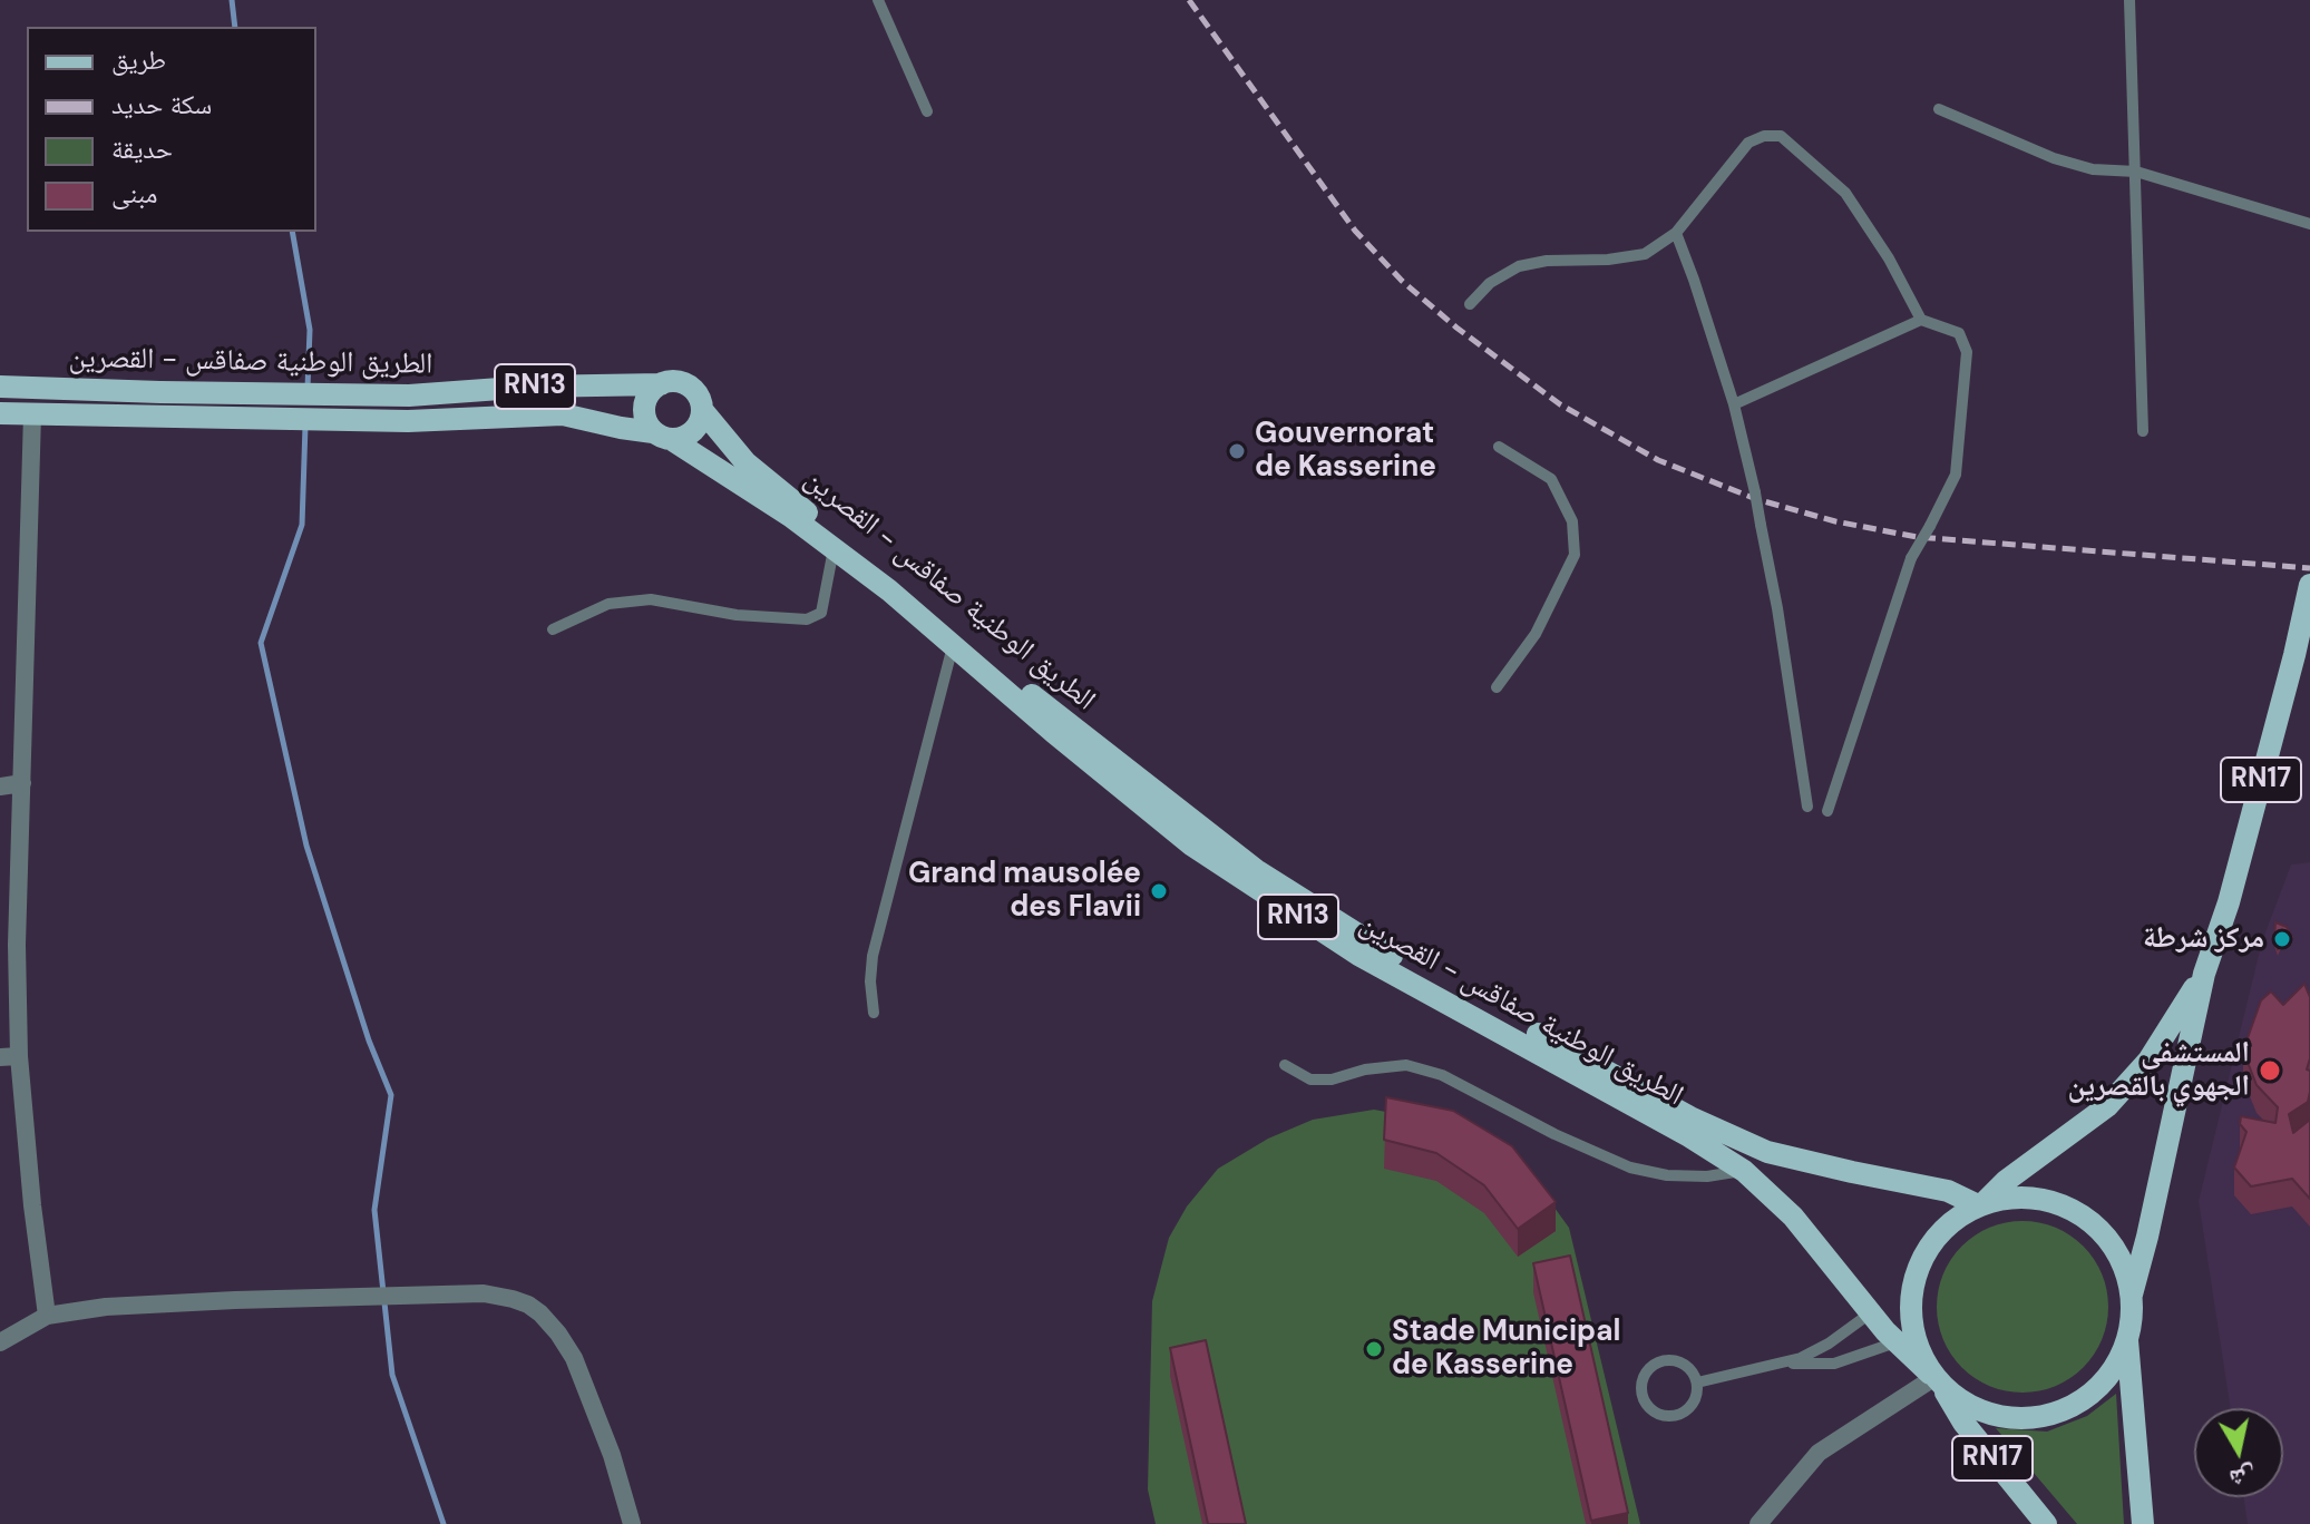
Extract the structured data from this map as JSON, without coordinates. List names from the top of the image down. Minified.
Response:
{"streets":{"main road":["الطريق الوطنية صفاقس - القصرين","RN13","RN17"]},"crossings":[["الطريق الوطنية صفاقس - القصرين","RN13"],["الطريق الوطنية صفاقس - القصرين","RN17"]],"places":["Gouvernorat de Kasserine","Grand mausolée des Flavii","مركز شرطة","المستشفى الجهوي بالقصرين","Stade Municipal de Kasserine"],"legend":["طريق","سكة حديد","حديقة","مبنى"],"north":"bottom"}
